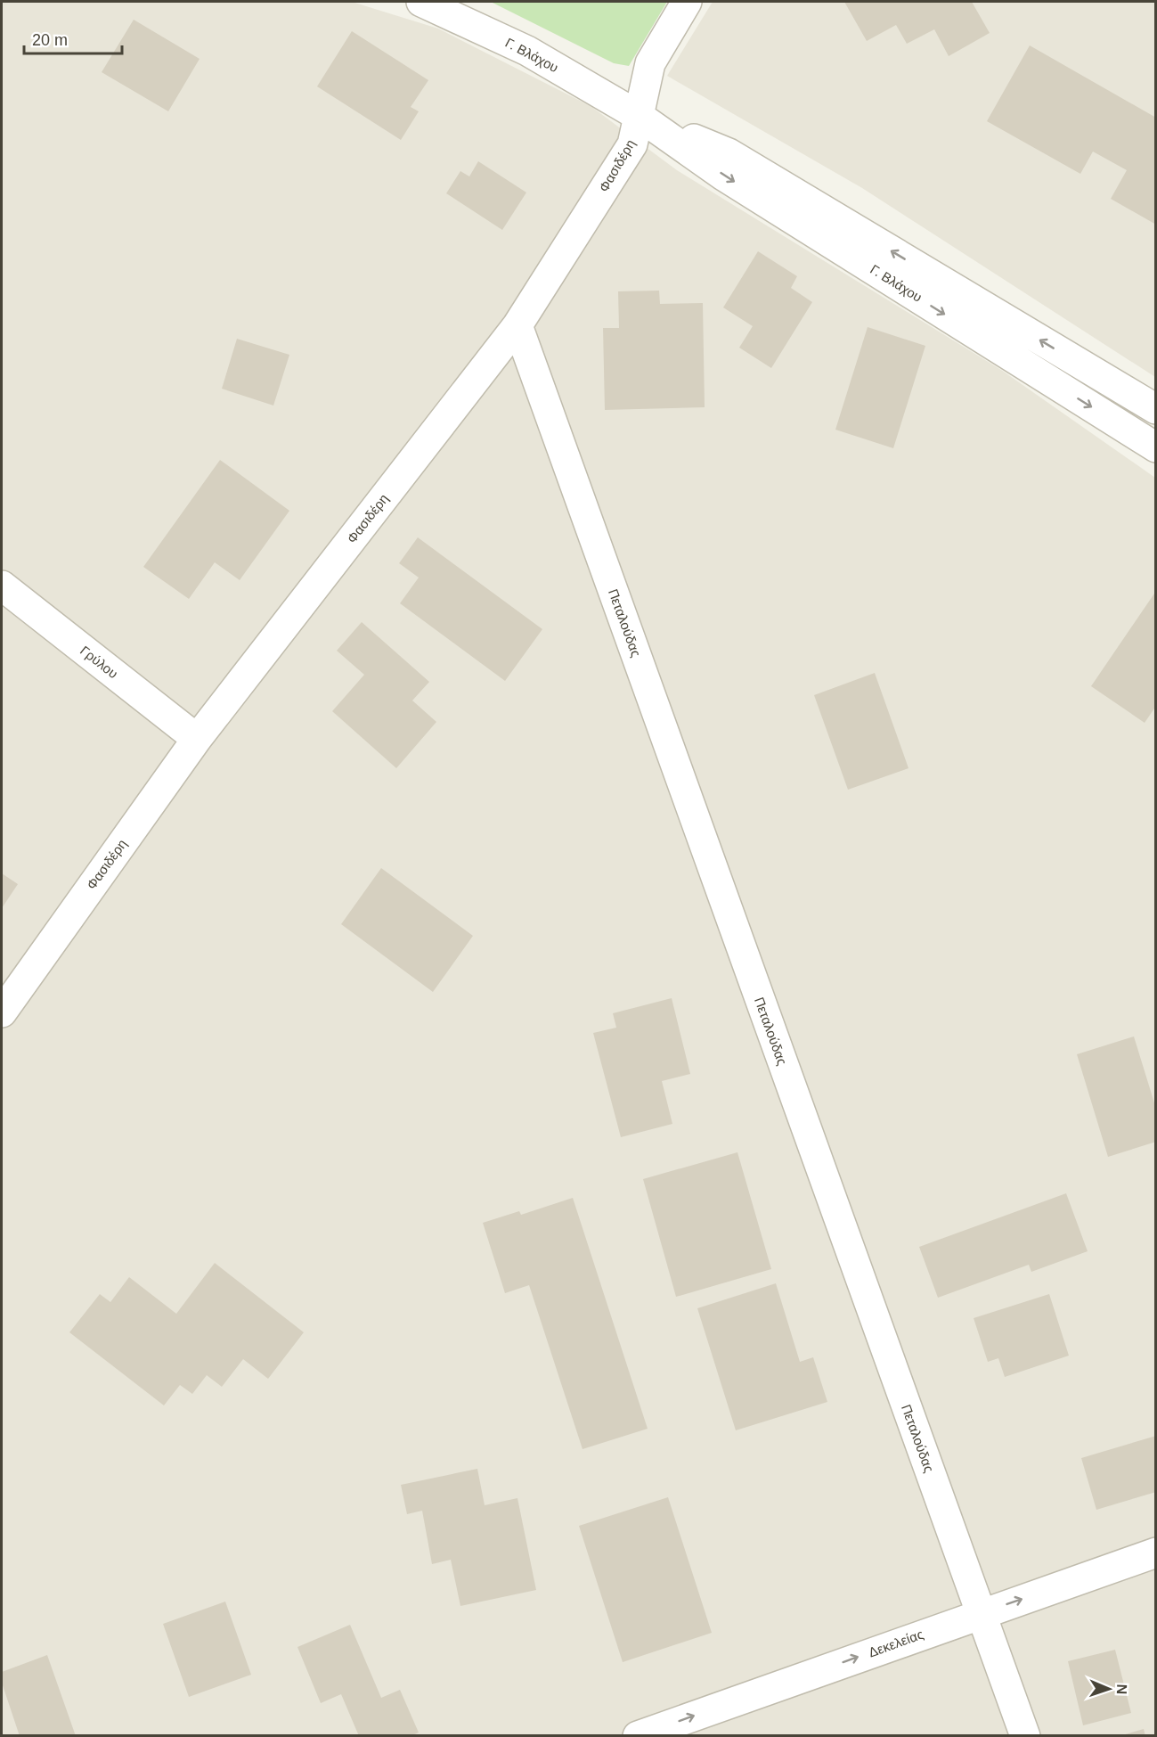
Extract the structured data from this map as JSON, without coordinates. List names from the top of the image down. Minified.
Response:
{"streets":{"street":["Γ. Βλάχου","Φασιδέρη","Πεταλούδας","Γρύλου","Δεκελείας"]},"crossings":[["Γ. Βλάχου","Φασιδέρη"],["Φασιδέρη","Πεταλούδας"],["Φασιδέρη","Γρύλου"],["Πεταλούδας","Δεκελείας"]],"one_way":["Δεκελείας"],"scale_bar":"20 m","north":"right"}
